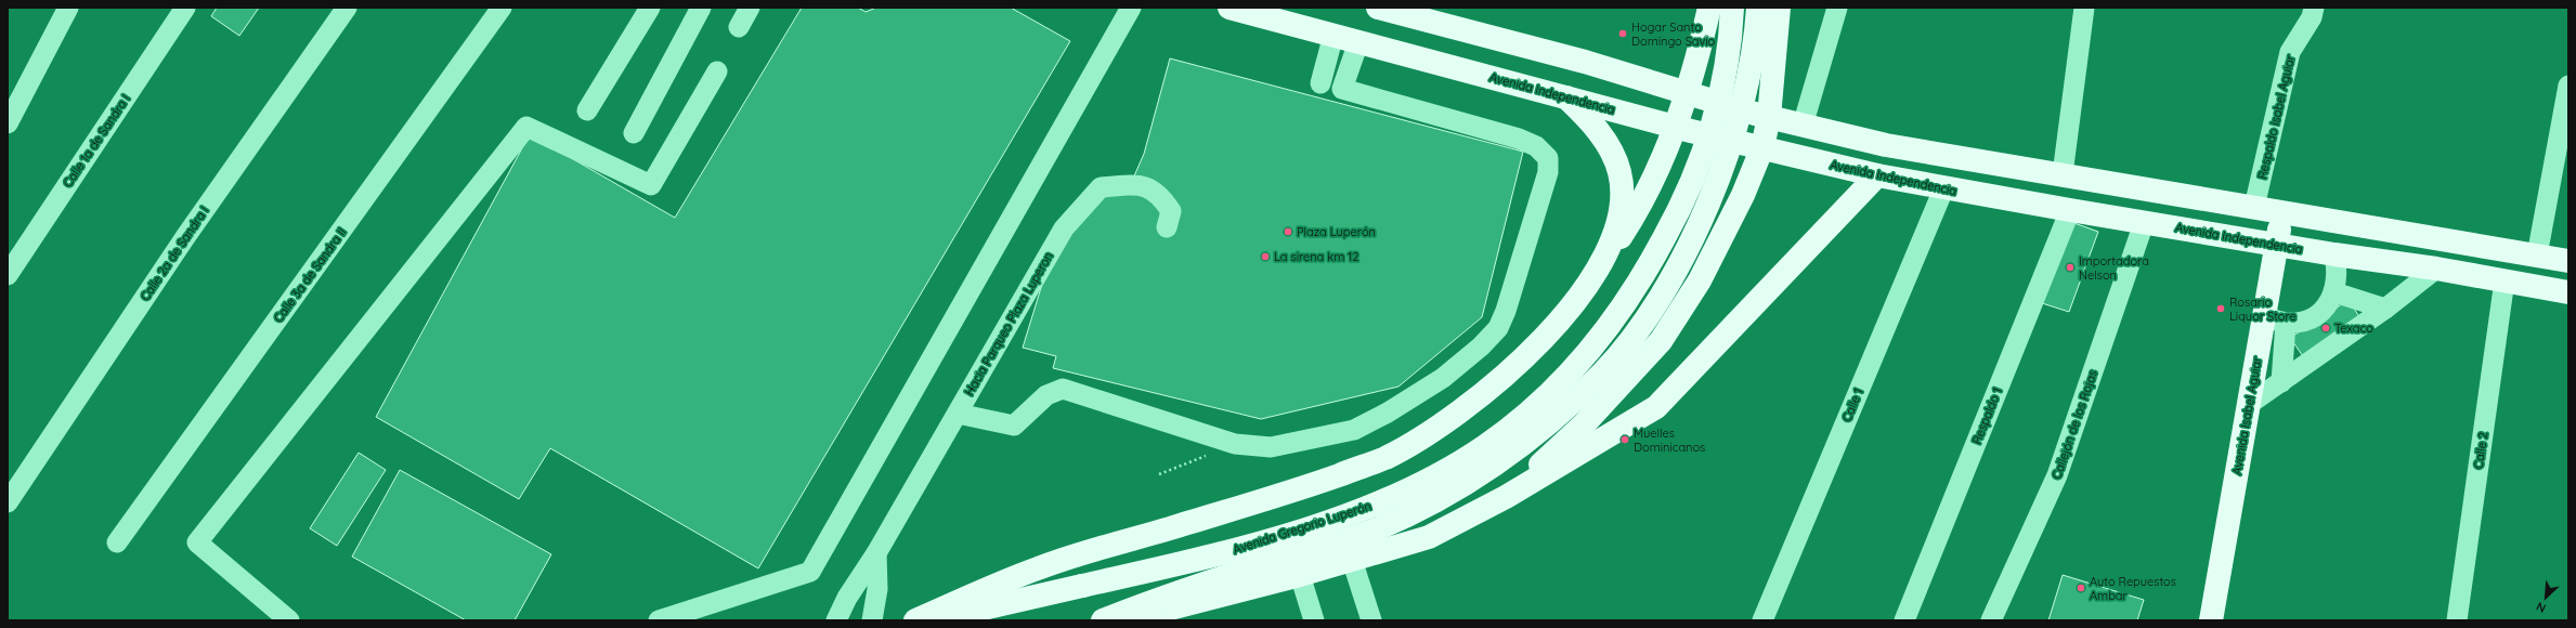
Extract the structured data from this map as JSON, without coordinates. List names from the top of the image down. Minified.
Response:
{"streets":{"main road":["Avenida Independencia","Avenida Isabel Aguiar","Avenida Gregorio Luperón"],"street":["Respaldo Isabel Aguiar","Calle 1a de Sandra I","Calle 2a de Sandra I","Calle 3a de Sandra II","Hacia Parqueo Plaza Luperon","Calle 1","Respaldo 1","Callejón de los Rojas","Calle 2"]},"crossings":[["Avenida Independencia","Calle 1"],["Avenida Independencia","Respaldo 1"],["Avenida Independencia","Avenida Isabel Aguiar"],["Avenida Independencia","Callejón de los Rojas"],["Avenida Independencia","Calle 2"]],"places":["Hogar Santo Domingo Savio","Plaza Luperón","La sirena km 12","Importadora Nelson","Rosario Liquor Store","Texaco","Muelles Dominicanos","Auto Repuestos Ambar"],"north":"bottom left"}
